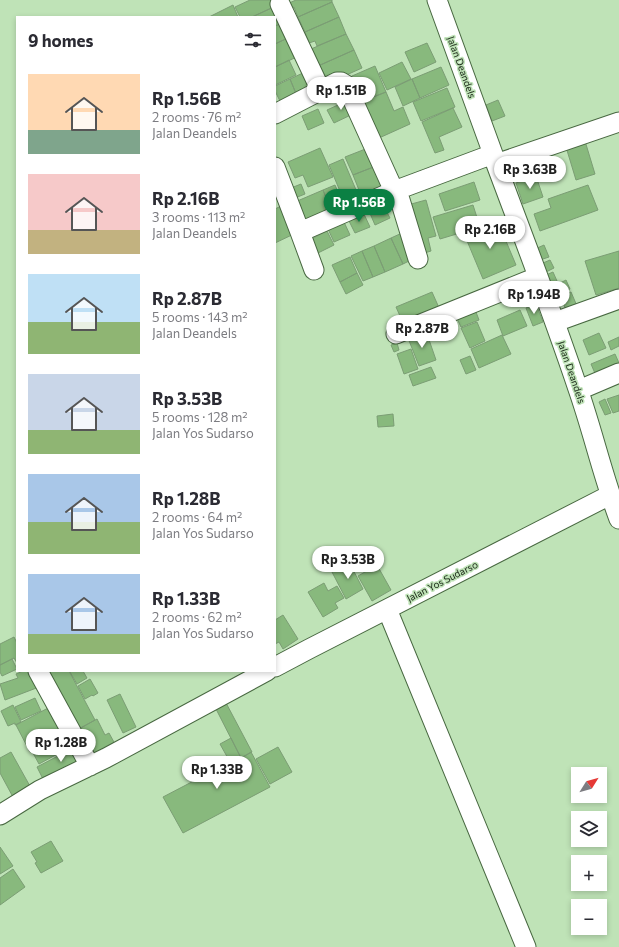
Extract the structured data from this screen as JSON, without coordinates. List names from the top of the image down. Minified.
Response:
{"streets":{"street":["Jalan Deandels","Jalan Yos Sudarso"]},"crossings":[["Jalan Deandels","Jalan Yos Sudarso"]],"north":"top right","page":{"heading":"9 homes","list":[{"name":"Rp 1.56B","note":"2 rooms · 76 m² · Jalan Deandels"},{"name":"Rp 2.16B","note":"3 rooms · 113 m² · Jalan Deandels"},{"name":"Rp 2.87B","note":"5 rooms · 143 m² · Jalan Deandels"},{"name":"Rp 3.53B","note":"5 rooms · 128 m² · Jalan Yos Sudarso"},{"name":"Rp 1.28B","note":"2 rooms · 64 m² · Jalan Yos Sudarso"},{"name":"Rp 1.33B","note":"2 rooms · 62 m² · Jalan Yos Sudarso"}],"price":["Rp 1.51B","Rp 3.63B","Rp 1.56B","Rp 2.16B","Rp 1.94B","Rp 2.87B","Rp 3.53B","Rp 1.28B","Rp 1.33B"],"map_buttons":["+","−"]}}
